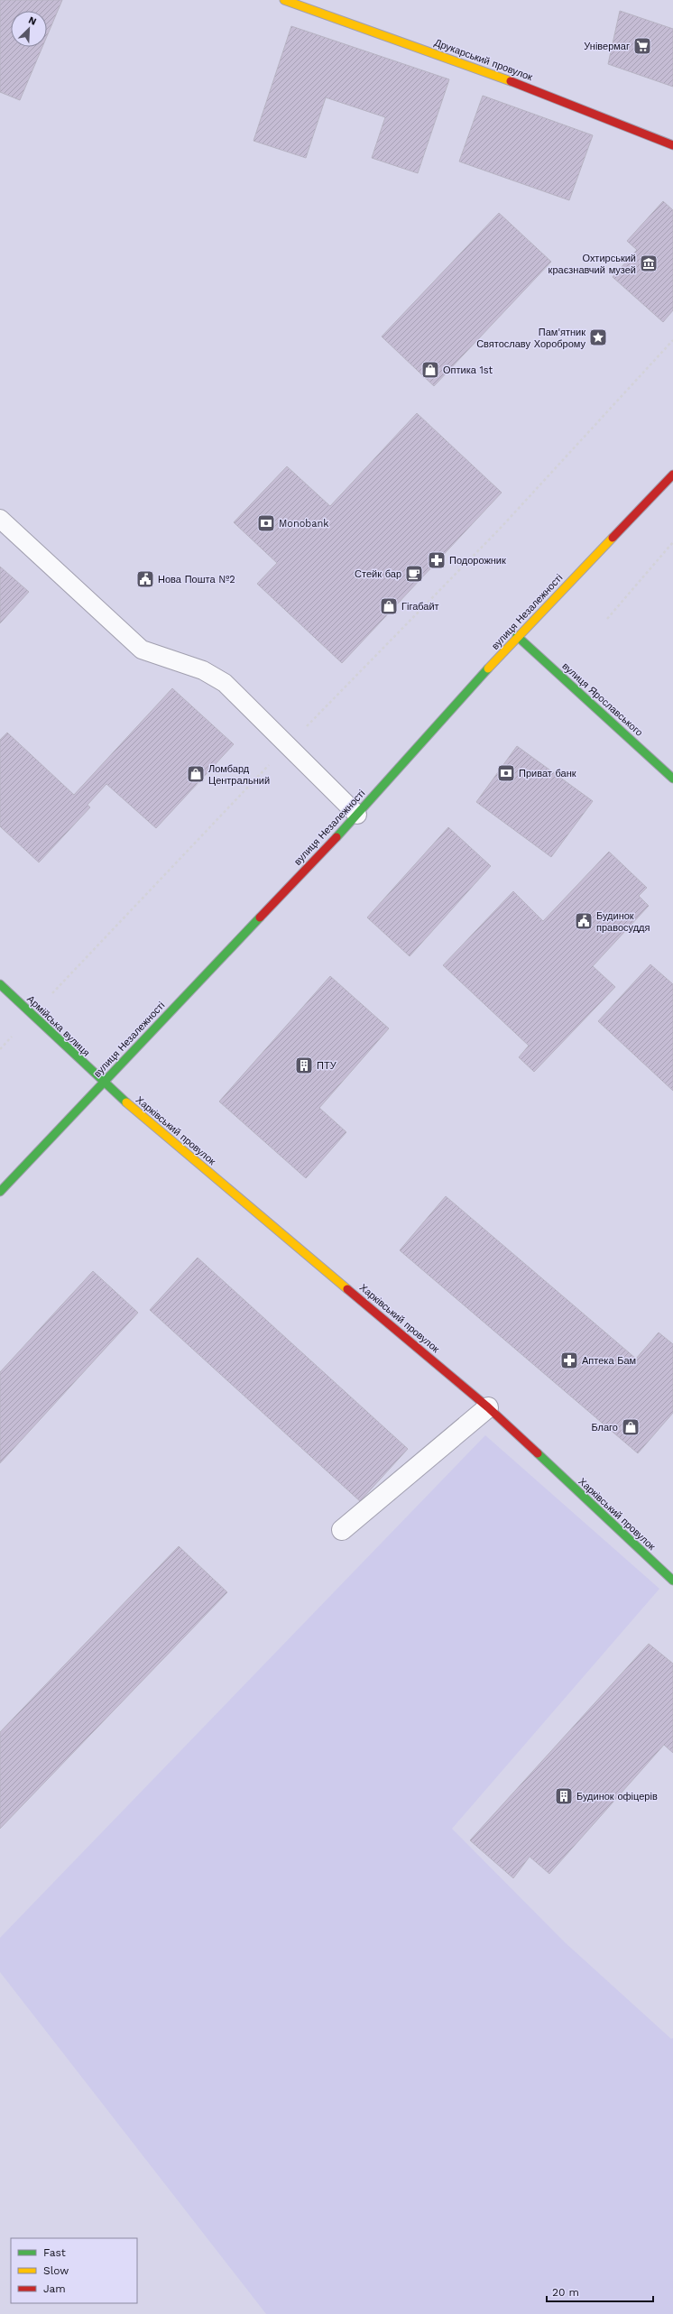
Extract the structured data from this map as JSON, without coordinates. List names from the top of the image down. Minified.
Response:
{"streets":{"street":["Друкарський провулок","вулиця Незалежності","вулиця Ярославського","Армійська вулиця","Харківський провулок"]},"crossings":[["вулиця Незалежності","вулиця Ярославського"],["вулиця Незалежності","Армійська вулиця"],["вулиця Незалежності","Харківський провулок"],["Армійська вулиця","Харківський провулок"]],"places":{"supermarket":["Універмаг"],"museum":["Охтирський краєзнавчий музей"],"place":["Пам'ятник Святославу Хороброму"],"shop":["Оптика 1st","Гігабайт","Ломбард Центральний","Благо"],"bank":["Monobank","Приват банк"],"pharmacy":["Подорожник","Аптека Бам"],"cafe":["Стейк бар"],"public building":["Нова Пошта №2","Будинок правосуддя"],"building":["ПТУ","Будинок офіцерів"]},"legend":["Fast","Slow","Jam"],"scale_bar":"20 m","north":"top right"}
